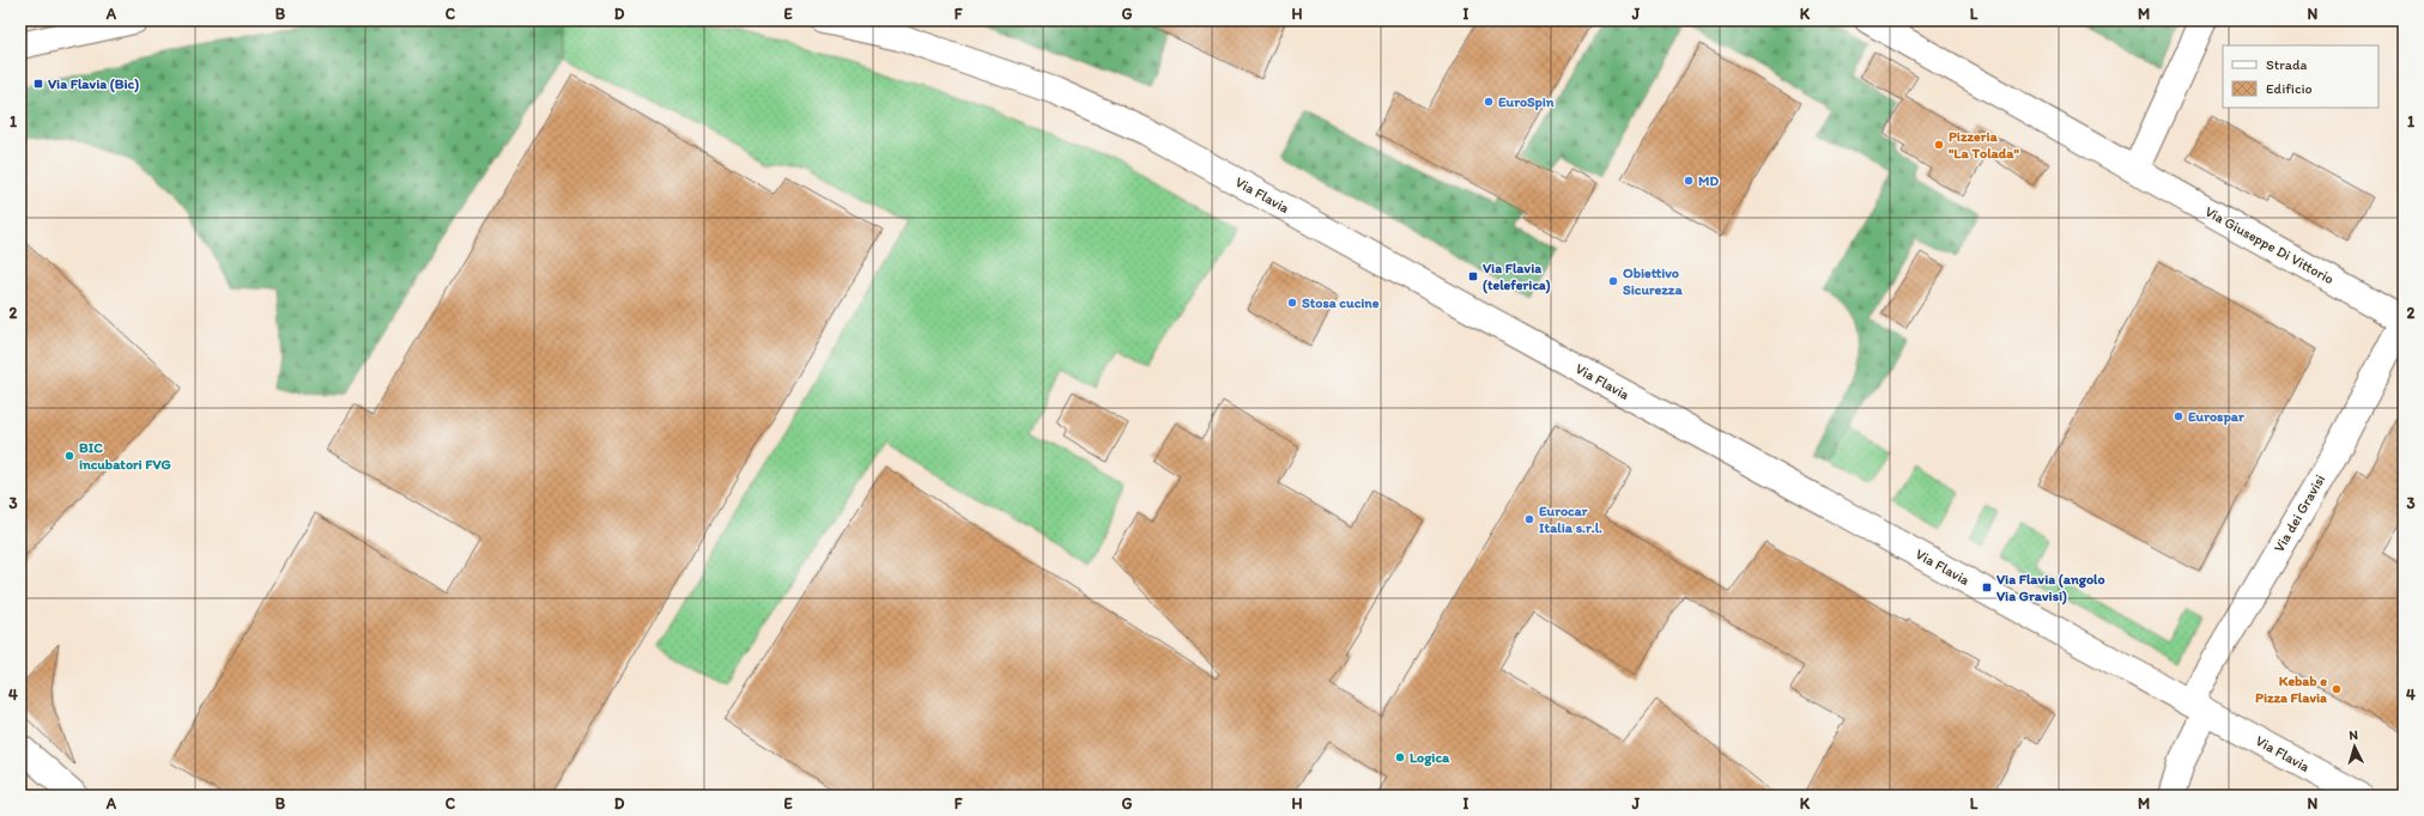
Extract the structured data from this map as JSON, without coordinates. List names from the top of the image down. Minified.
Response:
{"streets":{"main road":["Via Flavia","Via Giuseppe Di Vittorio","Via dei Gravisi"]},"crossings":[["Via Flavia","Via dei Gravisi"],["Via Giuseppe Di Vittorio","Via dei Gravisi"]],"places":{"transit":["Via Flavia (Bic)","Via Flavia (teleferica)","Via Flavia (angolo Via Gravisi)"],"other":["EuroSpin","Pizzeria \"La Tolada\"","MD","Obiettivo Sicurezza","Stosa cucine","Eurospar","BIC incubatori FVG","Eurocar Italia s.r.l.","Kebab e Pizza Flavia","Logica"]},"legend":["Strada","Edificio"],"north":"top","grid":{"columns":["A","B","C","D","E","F","G","H","I","J","K","L","M","N"],"rows":["1","2","3","4"]}}
